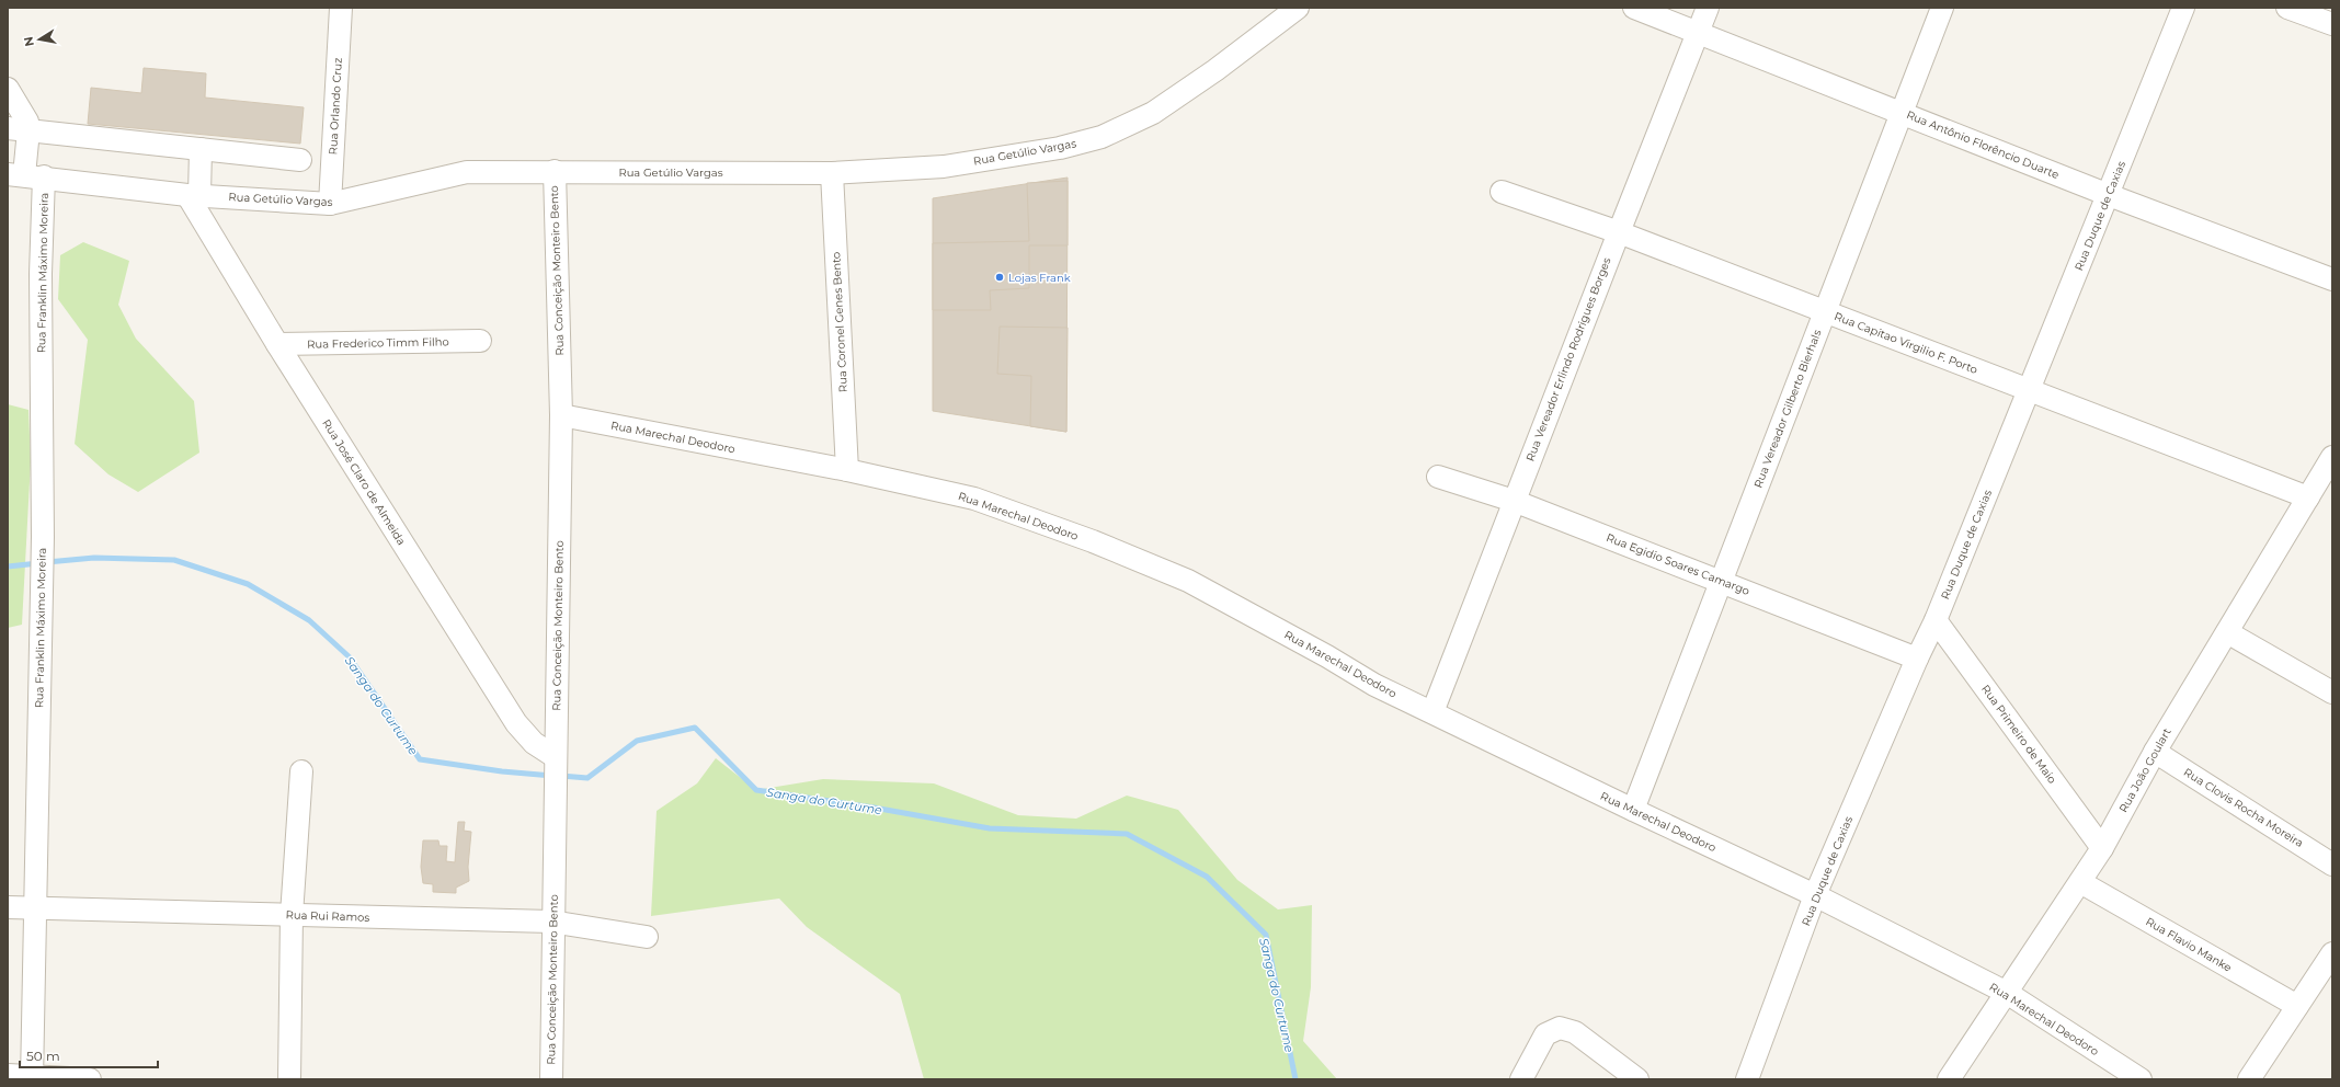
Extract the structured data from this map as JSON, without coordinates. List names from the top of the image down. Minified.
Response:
{"streets":{"street":["Rua Orlando Cruz","Rua Antônio Florêncio Duarte","Rua Getúlio Vargas","Rua Duque de Caxias","Rua Conceição Monteiro Bento","Rua Franklin Máximo Moreira","Rua Coronel Genes Bento","Rua Frederico Timm Filho","Rua Capitao Virgilio F. Porto","Rua Vereador Erlindo Rodrigues Borges","Rua Vereador Gilberto Bierhals","Rua Marechal Deodoro","Rua José Claro de Almeida","Rua Egidio Soares Camargo","Rua Primeiro de Maio","Rua João Goulart","Rua Clovis Rocha Moreira","Rua Rui Ramos","Rua Flavio Manke"]},"crossings":[["Rua Orlando Cruz","Rua Getúlio Vargas"],["Rua Antônio Florêncio Duarte","Rua Duque de Caxias"],["Rua Antônio Florêncio Duarte","Rua Vereador Erlindo Rodrigues Borges"],["Rua Antônio Florêncio Duarte","Rua Vereador Gilberto Bierhals"],["Rua Getúlio Vargas","Rua Conceição Monteiro Bento"],["Rua Getúlio Vargas","Rua Franklin Máximo Moreira"],["Rua Getúlio Vargas","Rua Coronel Genes Bento"],["Rua Getúlio Vargas","Rua José Claro de Almeida"],["Rua Duque de Caxias","Rua Capitao Virgilio F. Porto"],["Rua Duque de Caxias","Rua Marechal Deodoro"],["Rua Duque de Caxias","Rua Egidio Soares Camargo"],["Rua Duque de Caxias","Rua Primeiro de Maio"],["Rua Conceição Monteiro Bento","Rua Marechal Deodoro"],["Rua Conceição Monteiro Bento","Rua José Claro de Almeida"],["Rua Conceição Monteiro Bento","Rua Rui Ramos"],["Rua Franklin Máximo Moreira","Rua Rui Ramos"],["Rua Coronel Genes Bento","Rua Marechal Deodoro"],["Rua Frederico Timm Filho","Rua José Claro de Almeida"],["Rua Capitao Virgilio F. Porto","Rua Vereador Erlindo Rodrigues Borges"],["Rua Capitao Virgilio F. Porto","Rua Vereador Gilberto Bierhals"],["Rua Capitao Virgilio F. Porto","Rua João Goulart"],["Rua Vereador Erlindo Rodrigues Borges","Rua Marechal Deodoro"],["Rua Vereador Erlindo Rodrigues Borges","Rua Egidio Soares Camargo"],["Rua Vereador Gilberto Bierhals","Rua Marechal Deodoro"],["Rua Vereador Gilberto Bierhals","Rua Egidio Soares Camargo"],["Rua Marechal Deodoro","Rua João Goulart"],["Rua Primeiro de Maio","Rua João Goulart"],["Rua João Goulart","Rua Clovis Rocha Moreira"],["Rua João Goulart","Rua Flavio Manke"]],"water":["Sanga do Curtume"],"places":["Lojas Frank"],"scale_bar":"50 m","north":"left"}
